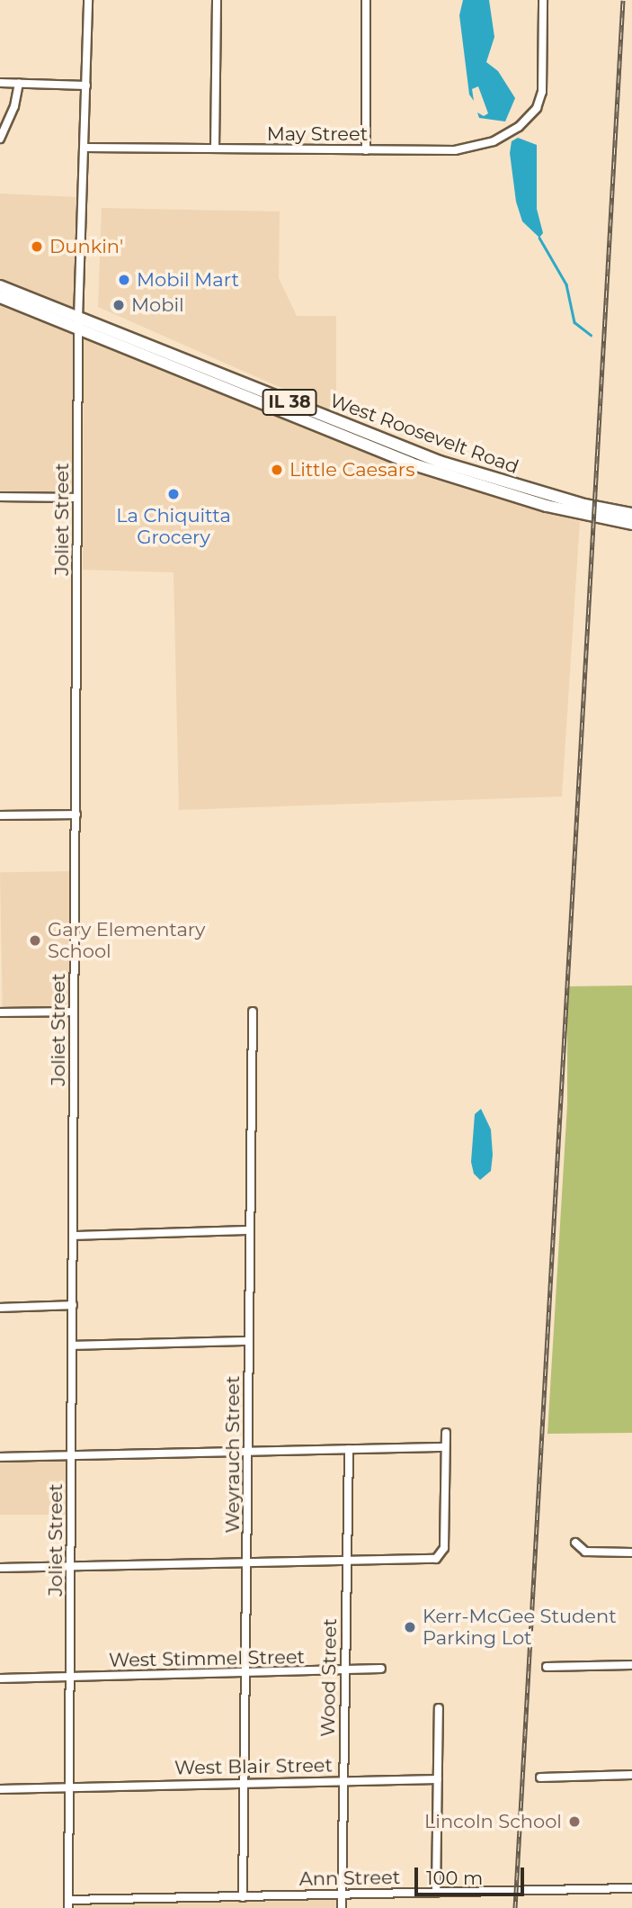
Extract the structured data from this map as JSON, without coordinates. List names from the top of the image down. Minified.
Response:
{"streets":{"main road":["IL 38","West Roosevelt Road"],"street":["May Street","Joliet Street","Weyrauch Street","West Stimmel Street","Wood Street","West Blair Street","Ann Street"]},"crossings":[["May Street","Joliet Street"],["West Roosevelt Road","Joliet Street"],["Joliet Street","West Stimmel Street"],["Joliet Street","West Blair Street"],["Joliet Street","Ann Street"],["Weyrauch Street","West Stimmel Street"],["Weyrauch Street","West Blair Street"],["Weyrauch Street","Ann Street"],["West Stimmel Street","Wood Street"],["Wood Street","West Blair Street"],["Wood Street","Ann Street"]],"places":["Dunkin'","Mobil Mart","Mobil","Little Caesars","La Chiquitta Grocery","Gary Elementary School","Kerr-McGee Student Parking Lot","Lincoln School"],"scale_bar":"100 m"}
